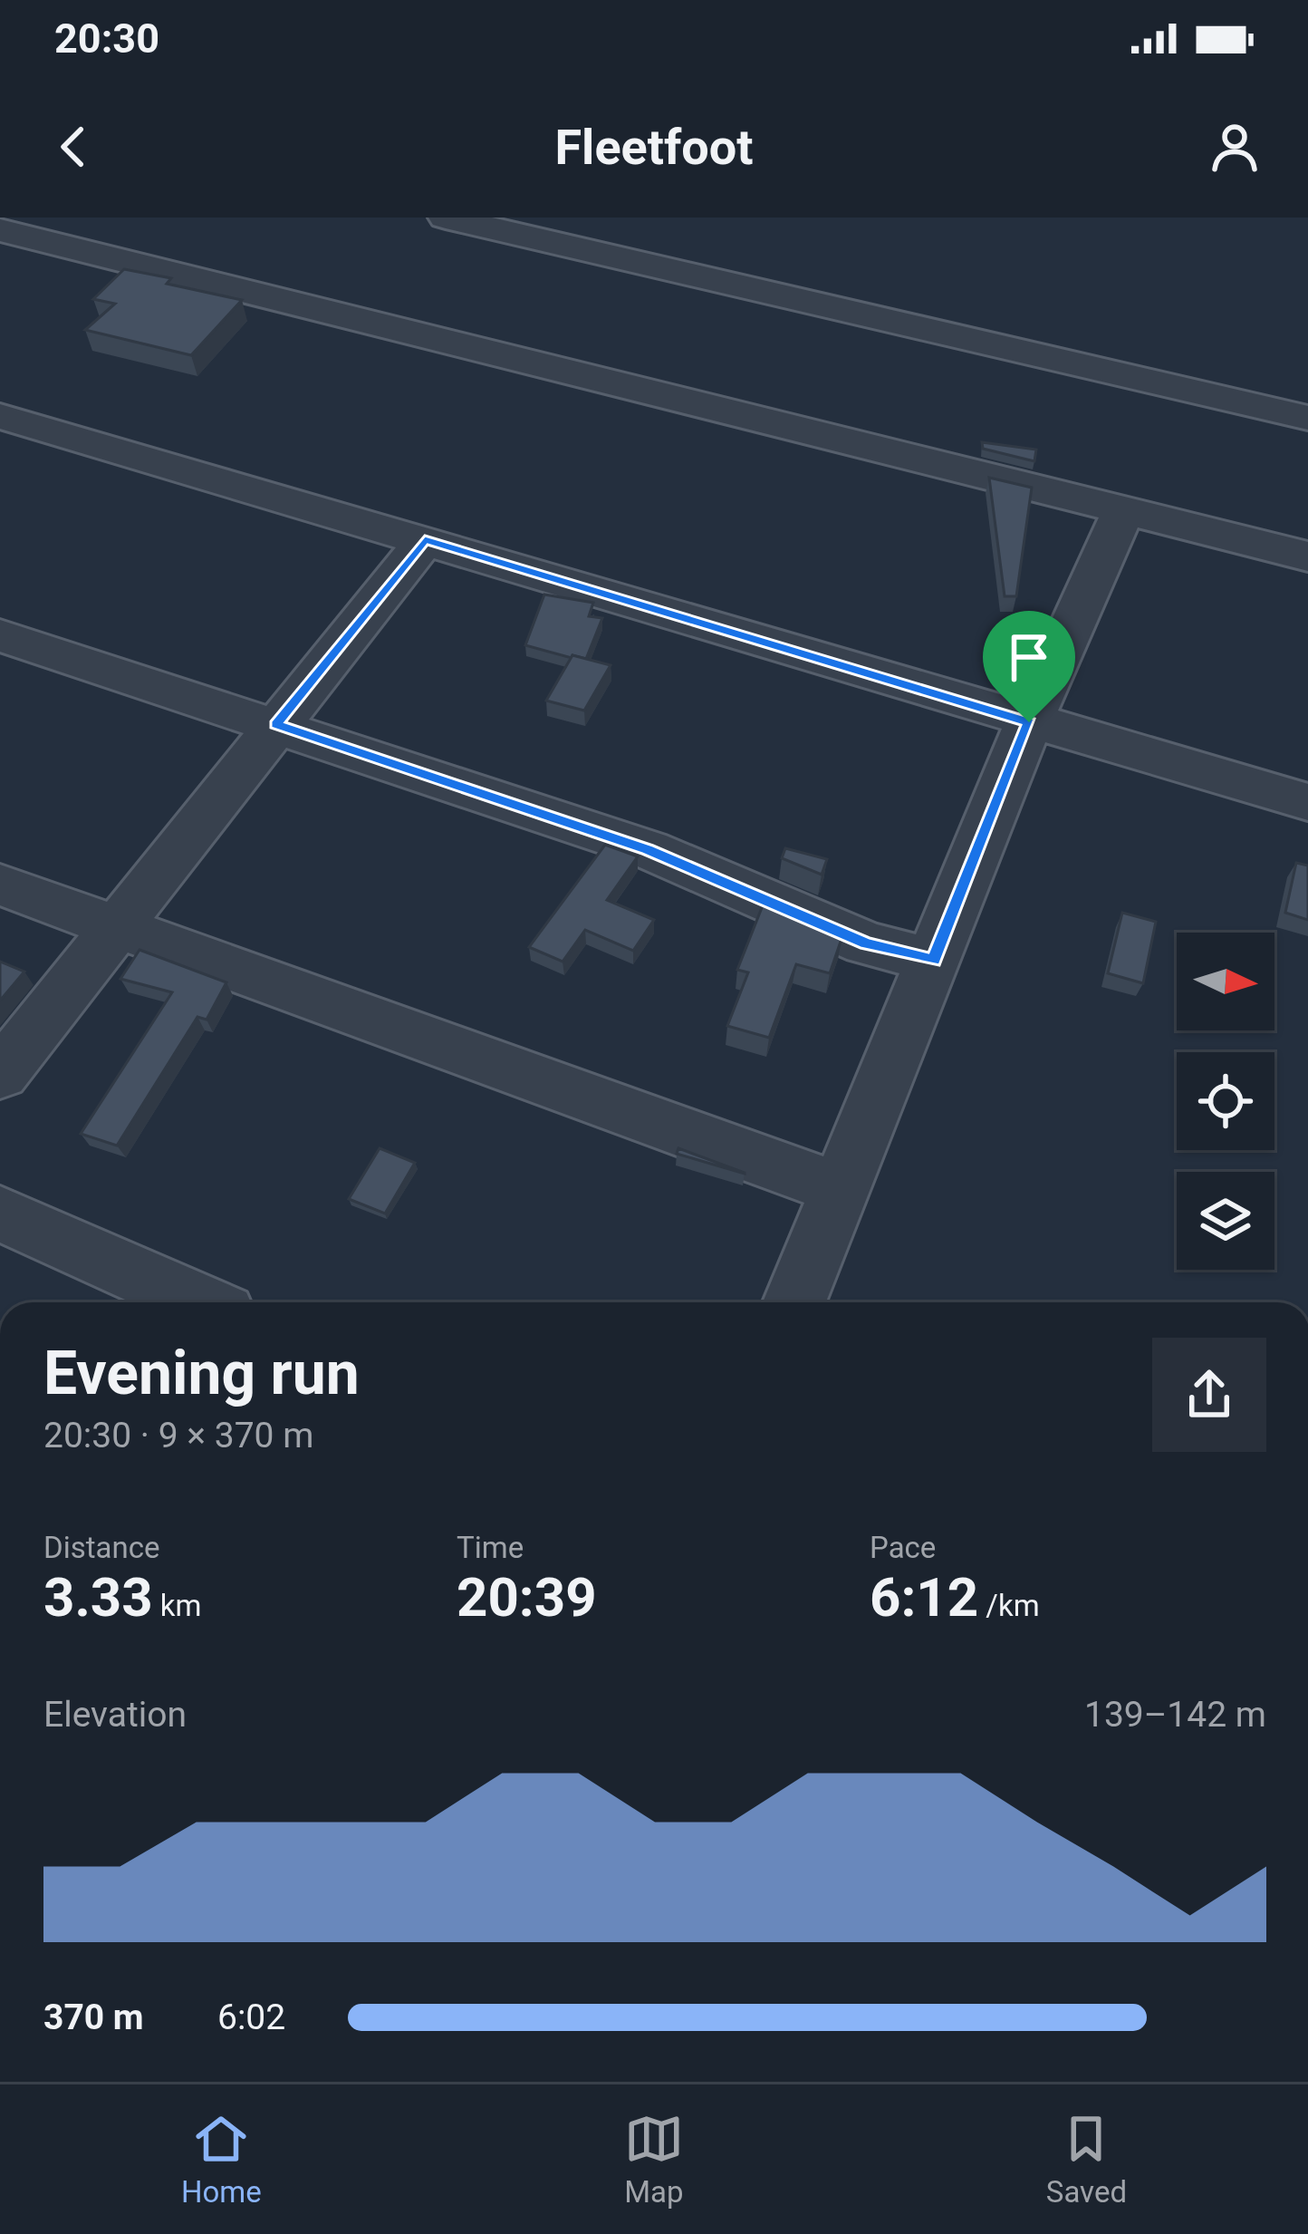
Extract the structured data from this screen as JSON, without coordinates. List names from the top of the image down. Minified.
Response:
{"north":"right","page":{"status":"20:30","header":"Fleetfoot","heading":["Evening run","20:30 · 9 × 370 m"],"stats":[["Distance","3.33 km"],["Time","20:39"],["Pace","6:12 /km"]],"chart":["Elevation","139–142 m"],"list":[{"name":"370 m","note":"6:02"}],"tabs":["Home","Map","Saved"]}}
